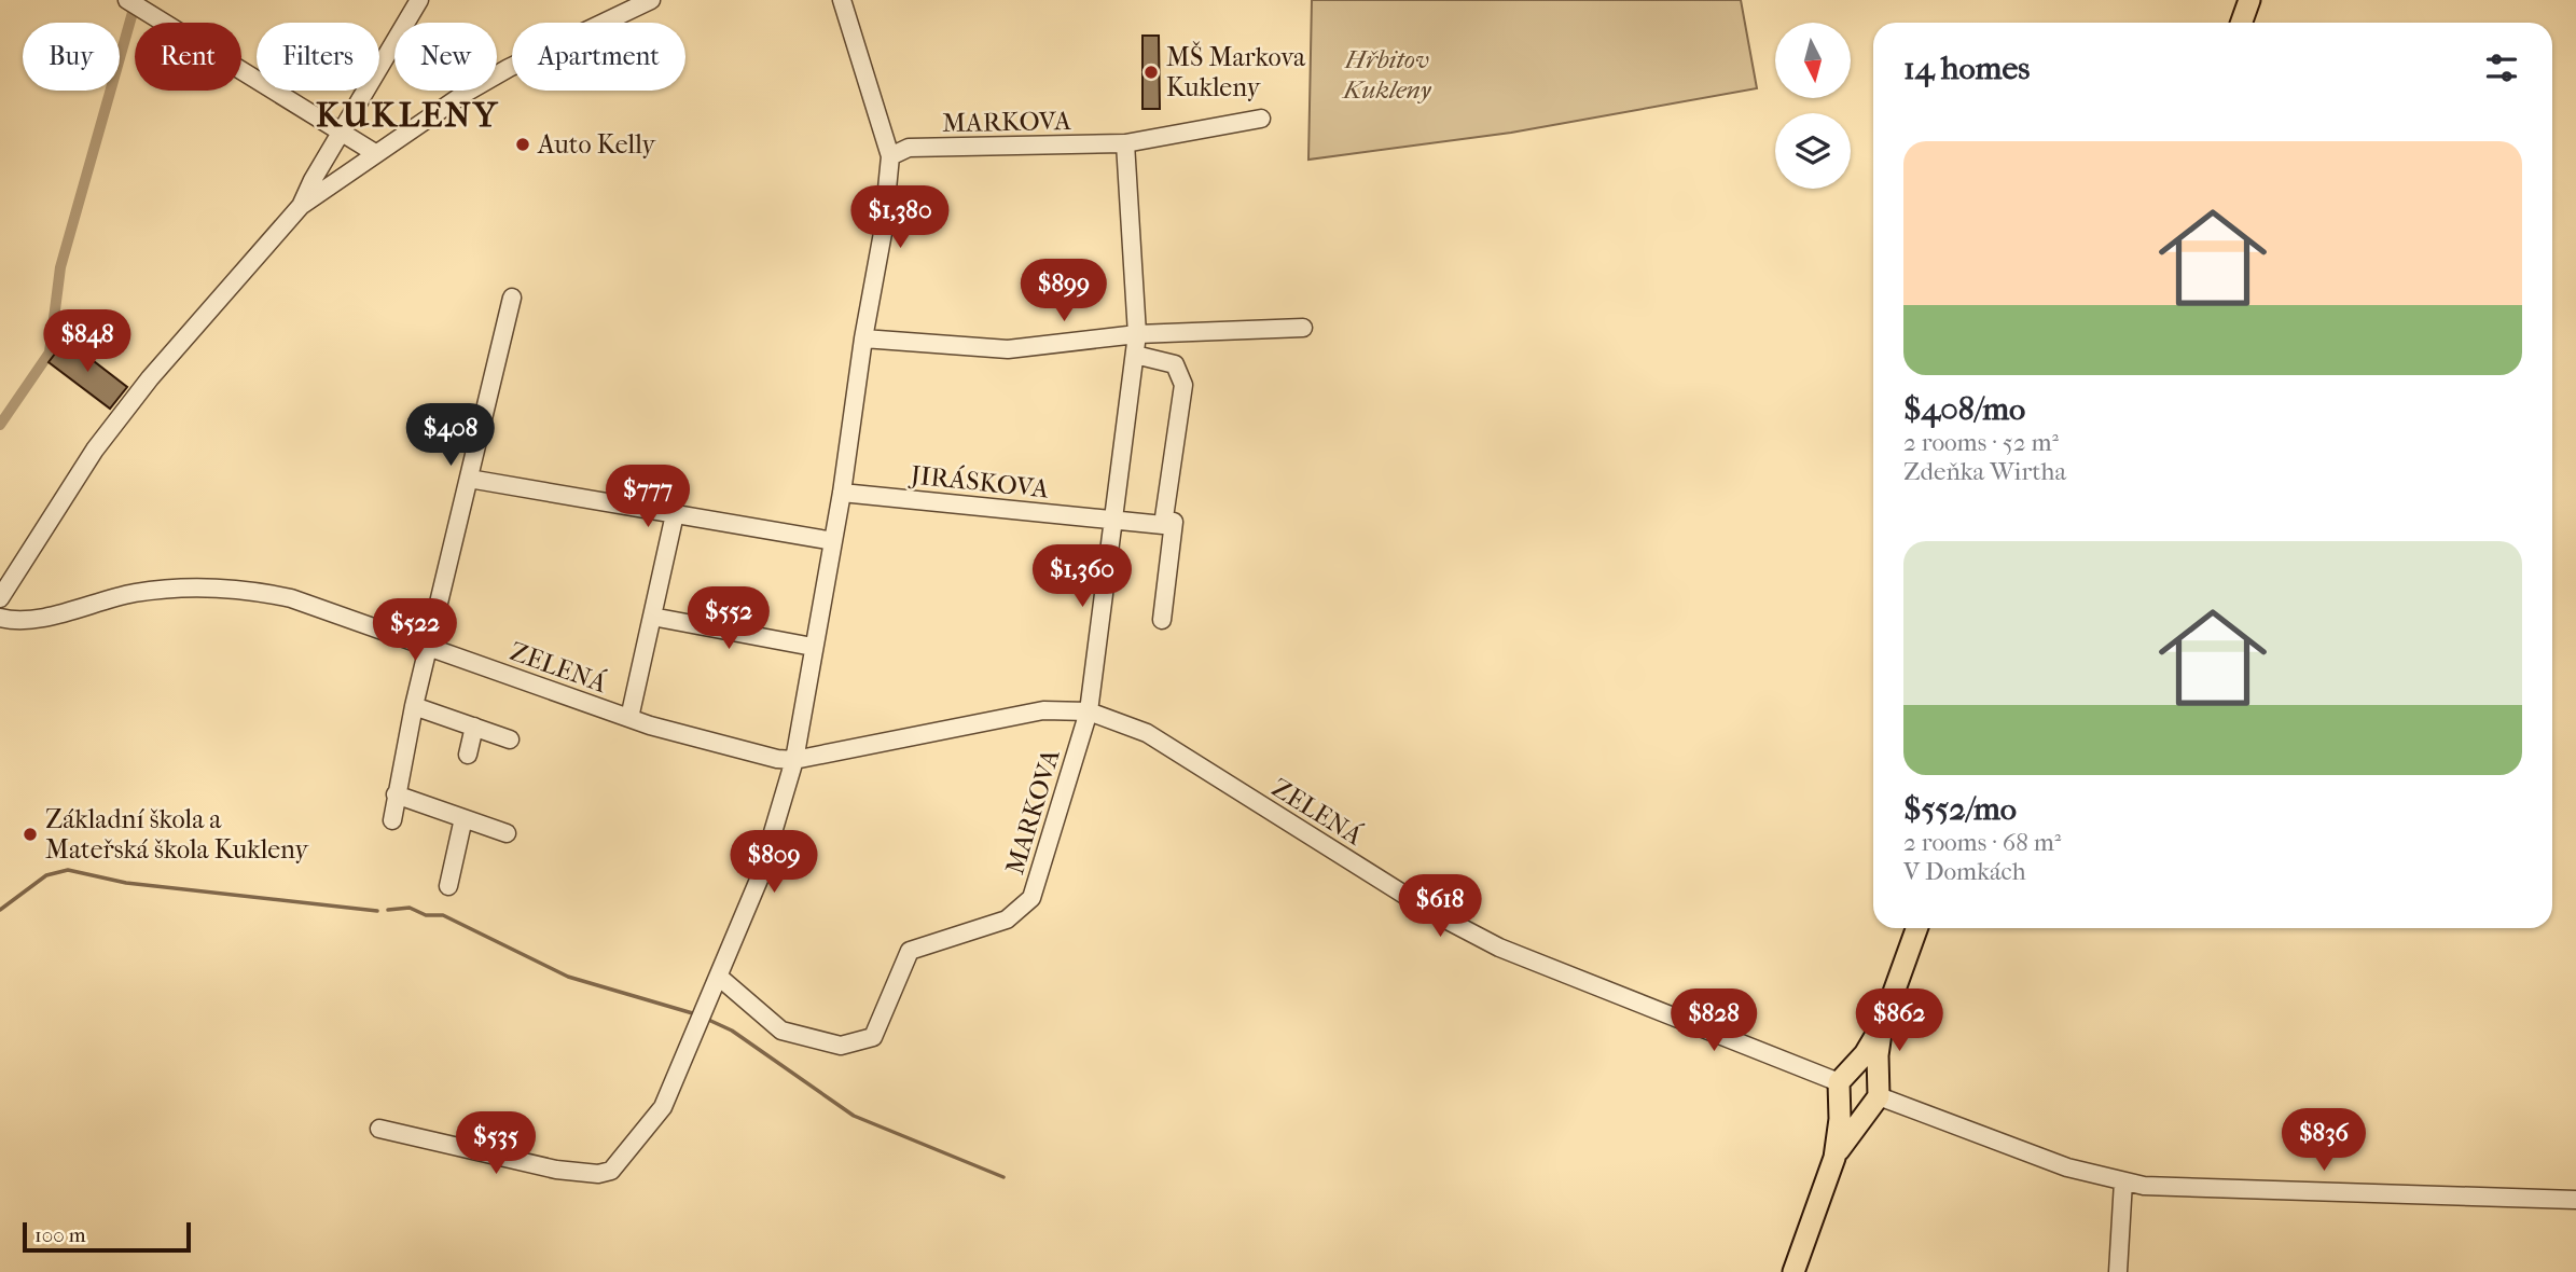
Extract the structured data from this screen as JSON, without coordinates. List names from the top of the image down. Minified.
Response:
{"streets":{"street":["MARKOVA","JIRÁSKOVA","ZELENÁ"]},"crossings":[["MARKOVA","JIRÁSKOVA"],["MARKOVA","ZELENÁ"]],"districts":["KUKLENY"],"parks":["Hřbitov Kukleny"],"places":["MŠ Markova Kukleny","Auto Kelly","Základní škola a Mateřská škola Kukleny"],"scale_bar":"100 m","north":"bottom","page":{"chip":["Buy","Rent","Filters","New","Apartment"],"heading":"14 homes","list":[{"name":"$408/mo","note":"2 rooms · 52 m² · Zdeňka Wirtha"},{"name":"$552/mo","note":"2 rooms · 68 m² · V Domkách"}],"price":["$1,380","$899","$848","$408","$777","$1,360","$552","$522","$809","$618","$828","$862","$836","$535"],"scale":"100 m"}}
